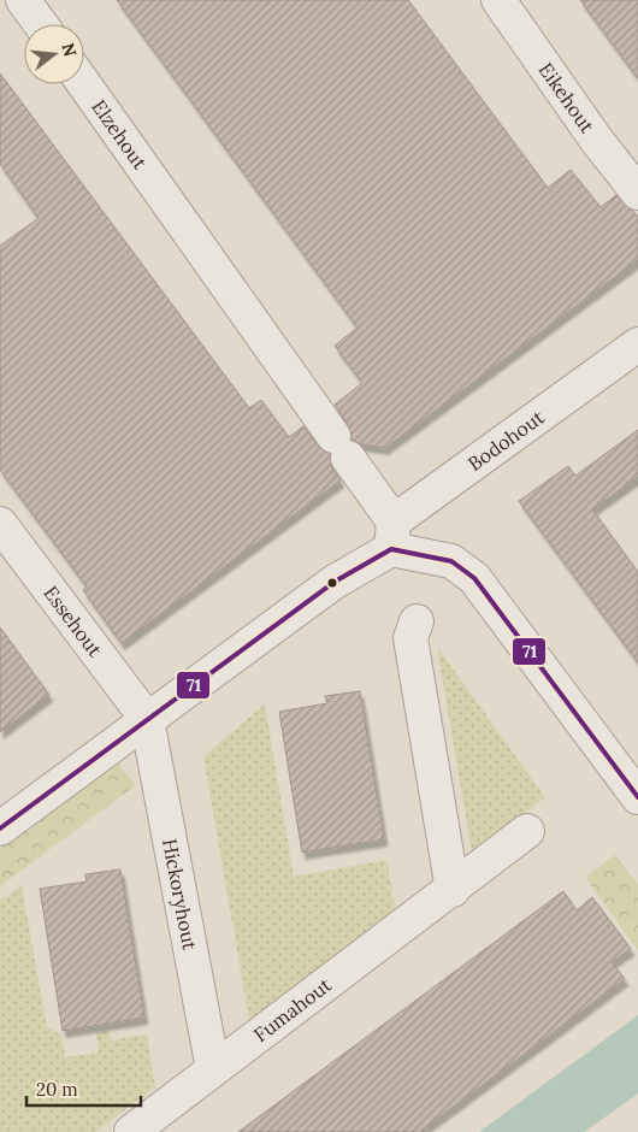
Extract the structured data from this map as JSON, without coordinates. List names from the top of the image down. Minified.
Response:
{"streets":{"street":["Eikehout","Elzehout","Bodohout","Essehout","Hickoryhout","Fumahout"]},"crossings":[["Elzehout","Bodohout"],["Bodohout","Essehout"],["Bodohout","Hickoryhout"],["Essehout","Hickoryhout"],["Hickoryhout","Fumahout"]],"lines":["transit line 71"],"scale_bar":"20 m","north":"right"}
